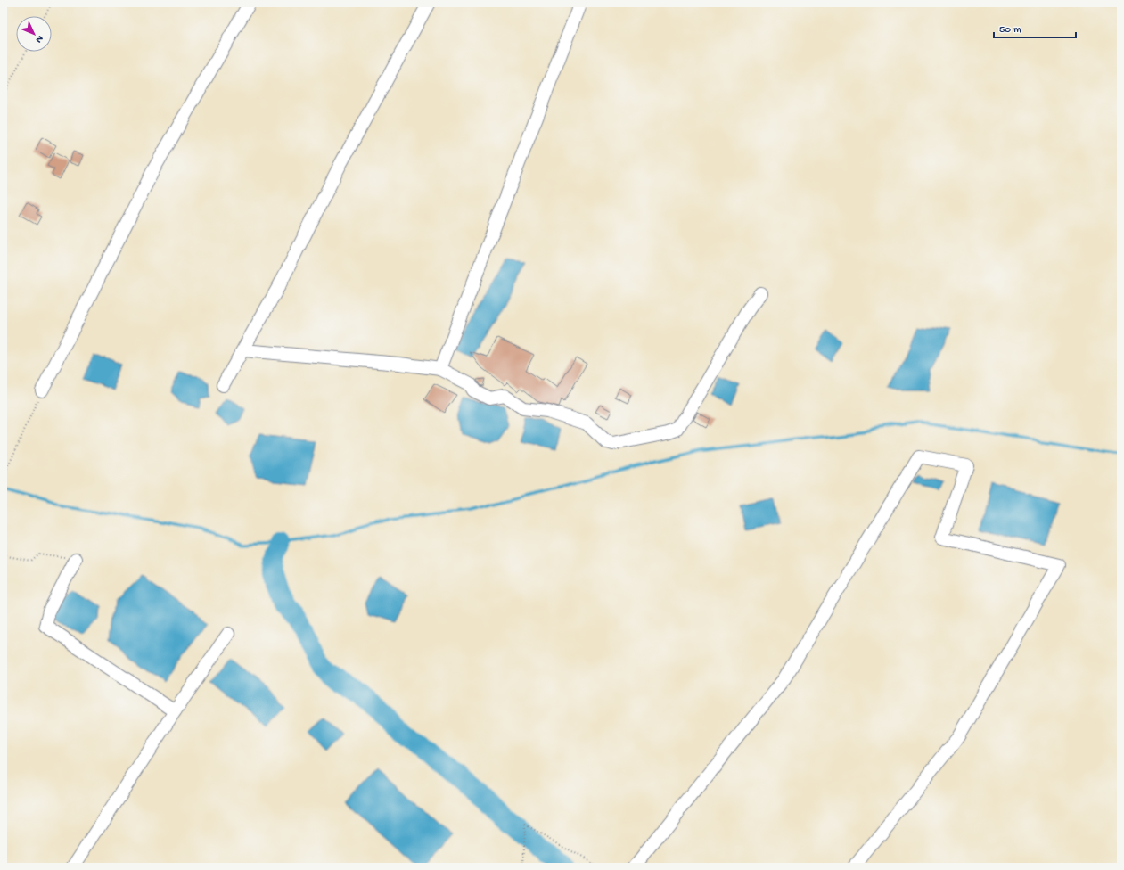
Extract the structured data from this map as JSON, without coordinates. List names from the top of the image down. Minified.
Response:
{"scale_bar":"50 m","north":"bottom right"}
